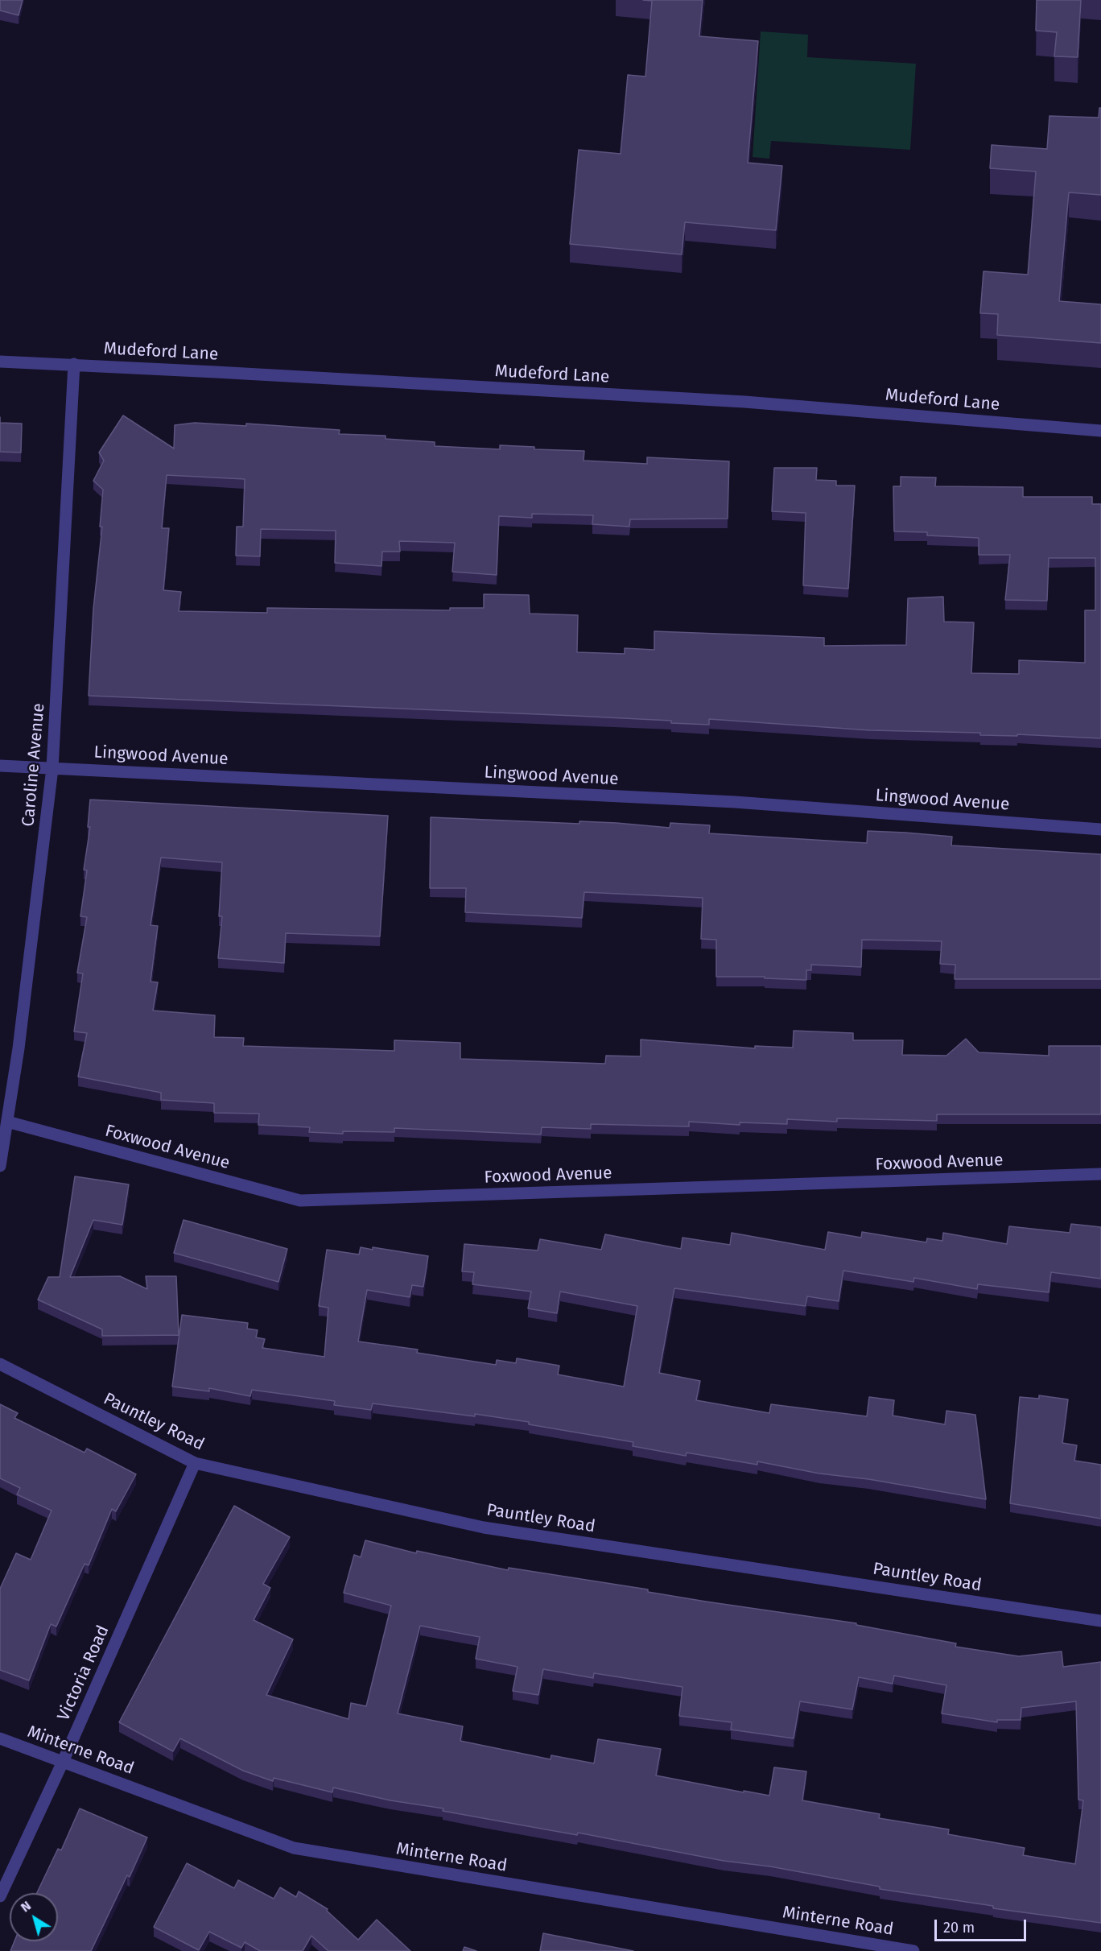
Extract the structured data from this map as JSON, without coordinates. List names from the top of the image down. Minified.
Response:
{"streets":{"street":["Mudeford Lane","Lingwood Avenue","Caroline Avenue","Foxwood Avenue","Pauntley Road","Victoria Road","Minterne Road"]},"crossings":[["Mudeford Lane","Caroline Avenue"],["Lingwood Avenue","Caroline Avenue"],["Caroline Avenue","Foxwood Avenue"],["Pauntley Road","Victoria Road"],["Victoria Road","Minterne Road"]],"scale_bar":"20 m","north":"top left"}
